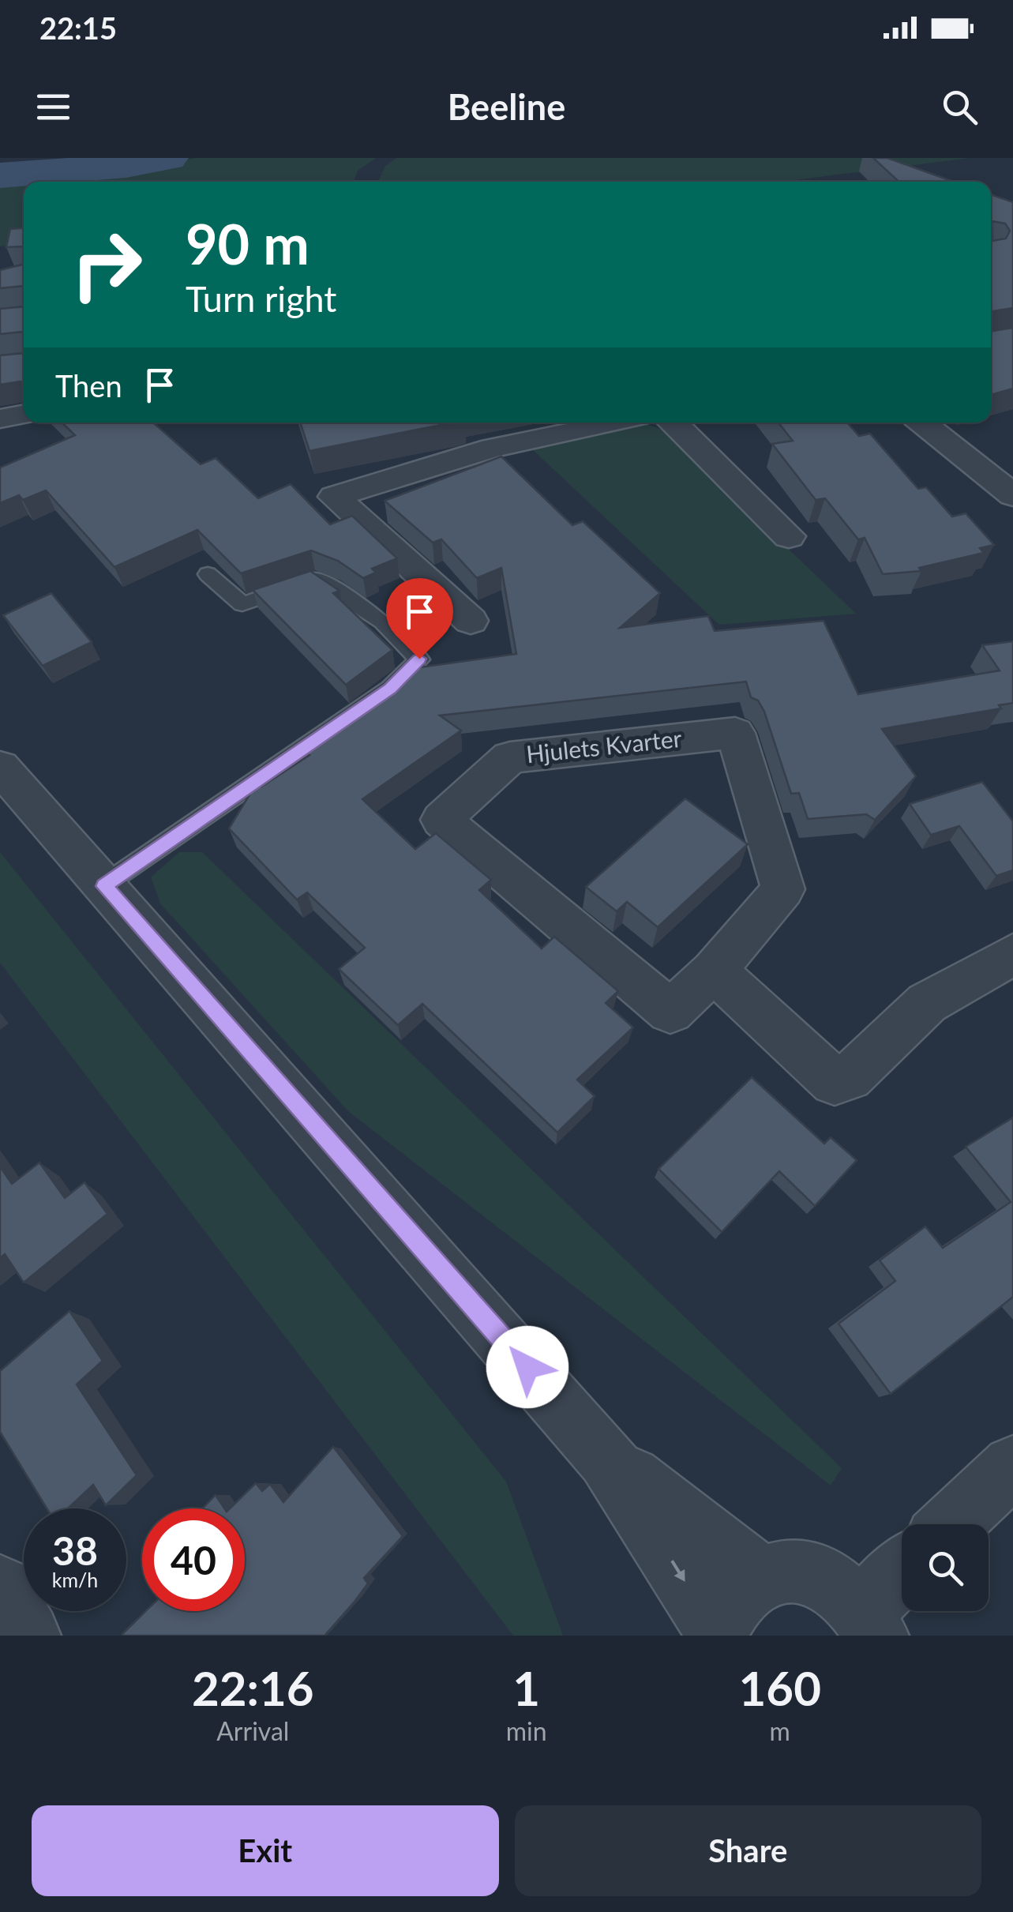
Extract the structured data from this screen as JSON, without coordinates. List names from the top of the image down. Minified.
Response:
{"streets":{"street":["Hjulets Kvarter"]},"page":{"status":"22:15","header":"Beeline","turn":["90 m","Turn right"],"then":"Then","speed":"38 km/h","limit":"40","eta":["22:16","Arrival","1","min","160","m"],"buttons":["Exit","Share"]}}
